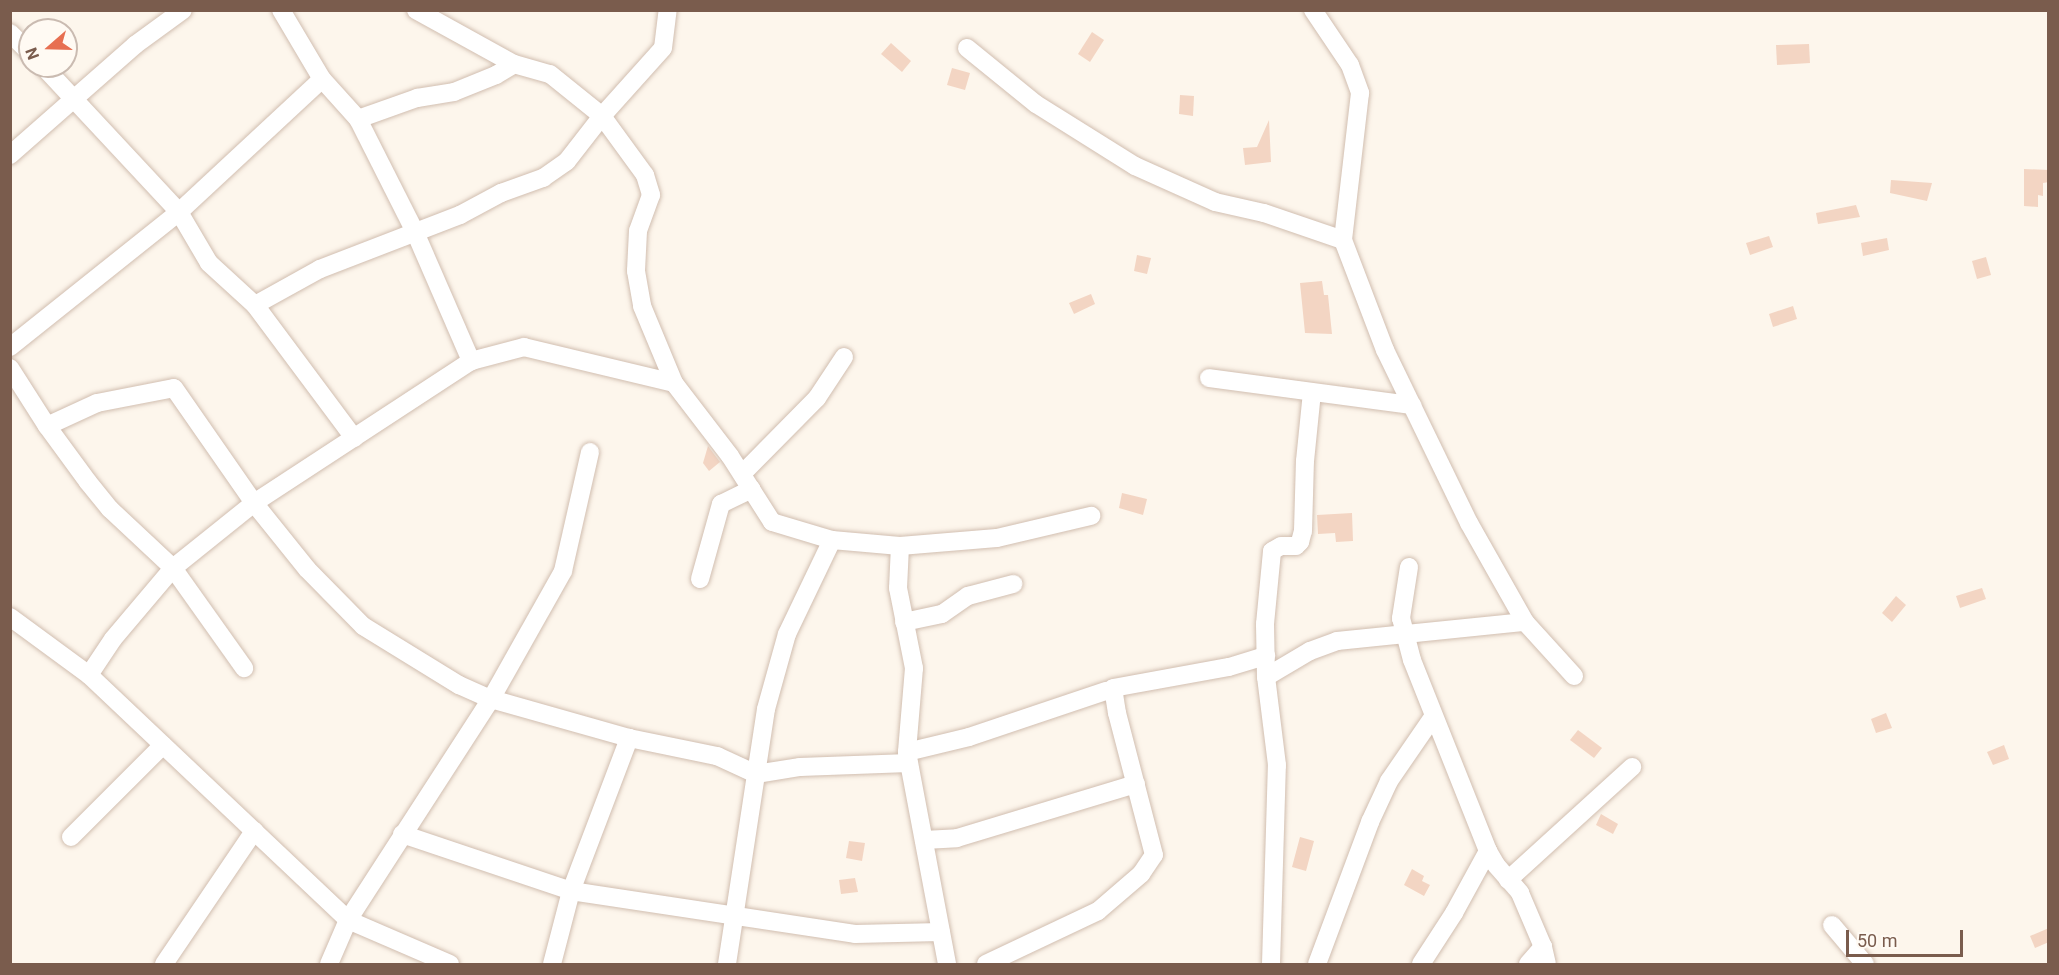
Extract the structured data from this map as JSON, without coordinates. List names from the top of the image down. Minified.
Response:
{"scale_bar":"50 m","north":"left"}
